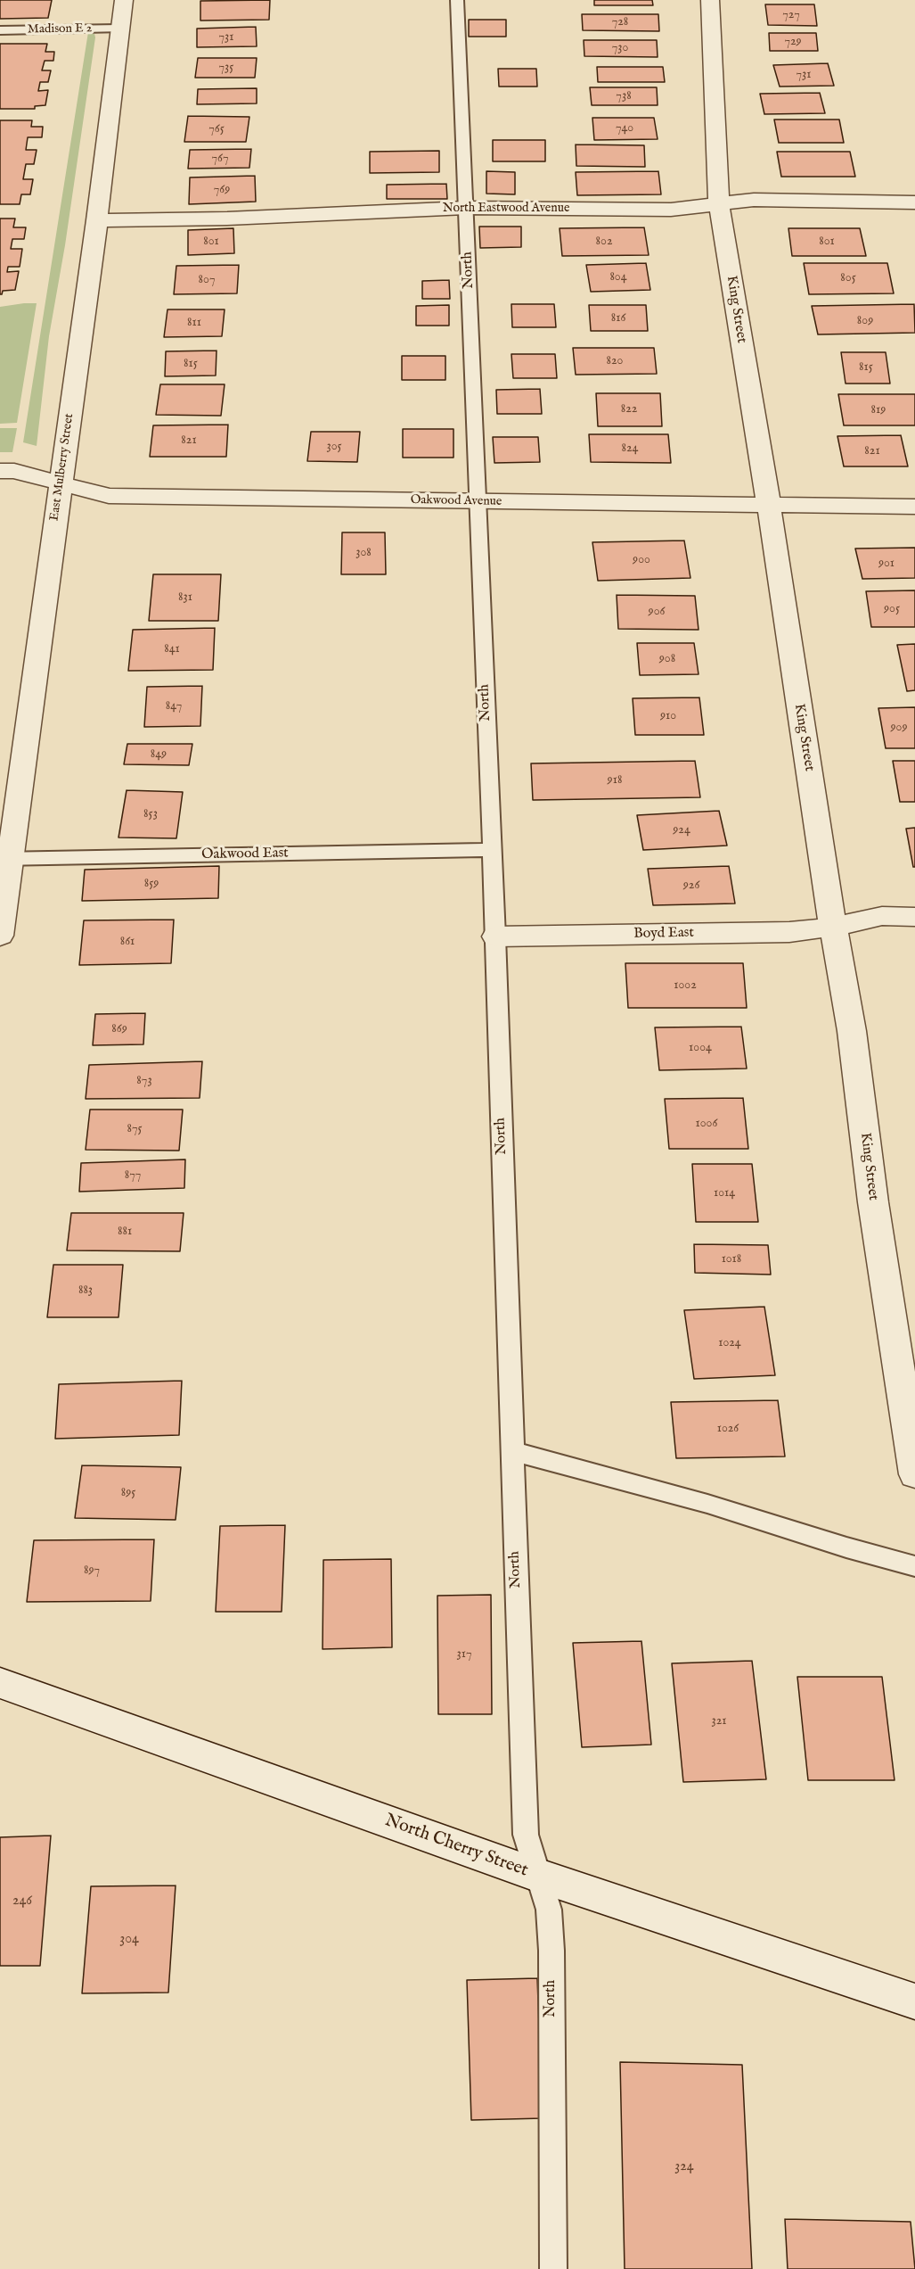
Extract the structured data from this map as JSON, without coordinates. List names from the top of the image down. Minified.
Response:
{"streets":{"street":["North Eastwood Avenue","King Street","East Mulberry Street","Oakwood Avenue","Boyd East","North Cherry Street"],"lane":["Madison E 2","North","Oakwood East"]},"crossings":[["Madison E 2","East Mulberry Street"],["North Eastwood Avenue","North"],["North Eastwood Avenue","King Street"],["North Eastwood Avenue","East Mulberry Street"],["North","Oakwood Avenue"],["North","Oakwood East"],["North","Boyd East"],["North","North Cherry Street"],["King Street","Oakwood Avenue"],["King Street","Boyd East"],["East Mulberry Street","Oakwood Avenue"],["East Mulberry Street","Oakwood East"]],"house_numbers":["727","728","731","729","730","735","731","738","740","765","767","769","801","802","801","804","805","807","816","809","811","820","815","815","822","819","821","305","824","821","308","900","901","831","905","906","841","908","847","910","909","849","918","853","924","859","926","861","1002","869","1004","873","1006","875","877","1014","881","1018","883","1024","1026","895","897","317","321","246","304","324"]}
